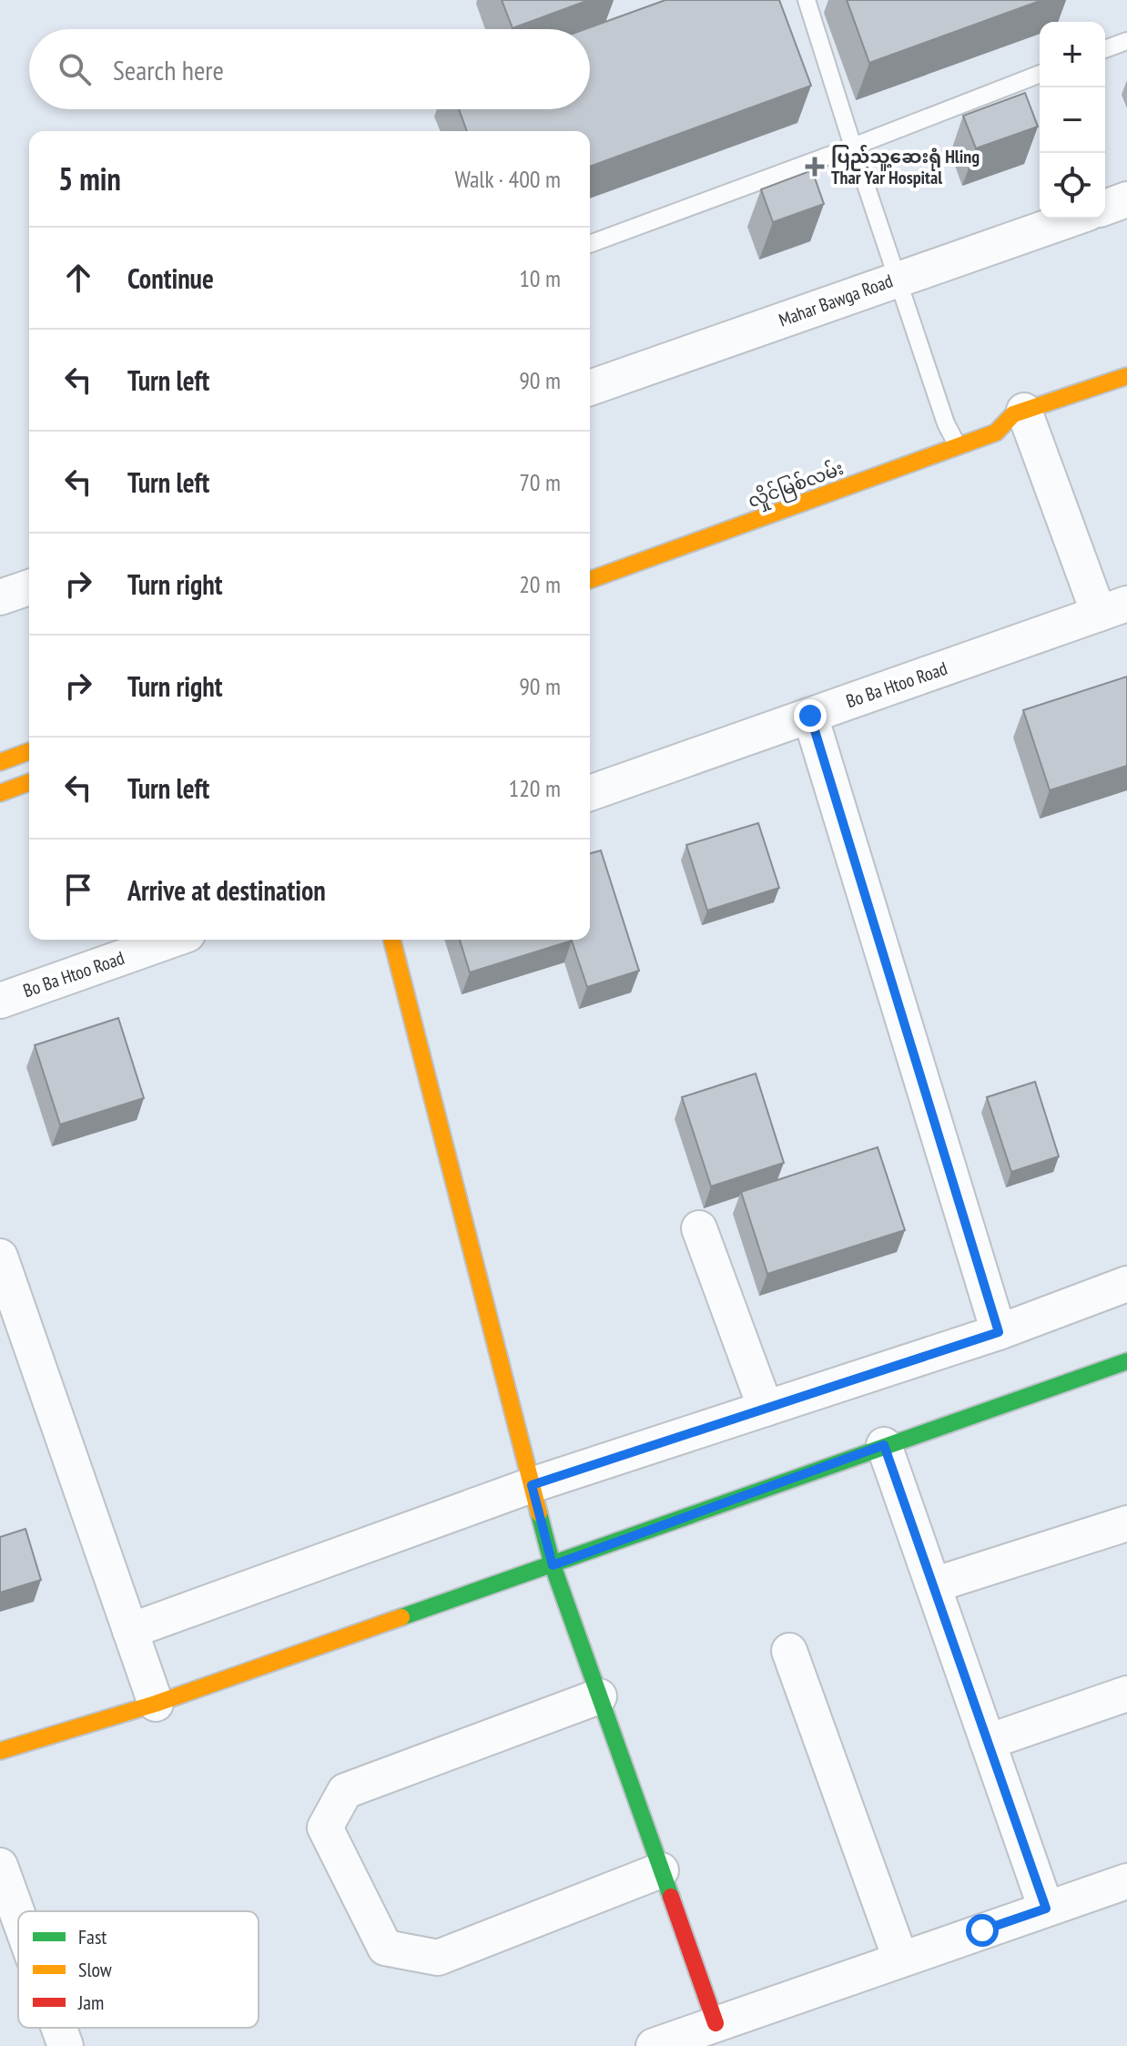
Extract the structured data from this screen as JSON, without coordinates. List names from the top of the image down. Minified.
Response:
{"streets":{"street":["Mahar Bawga Road","လှိုင်မြစ်လမ်း","Bo Ba Htoo Road"]},"places":{"health":["ပြည်သူ့ဆေးရုံ Hling Thar Yar Hospital"]},"legend":["Fast","Slow","Jam"],"page":{"map_buttons":["+","−"],"search":"Search here","heading":["5 min","Walk · 400 m"],"list":[["Continue","10 m"],["Turn left","90 m"],["Turn left","70 m"],["Turn right","20 m"],["Turn right","90 m"],["Turn left","120 m"],"Arrive at destination"]}}
